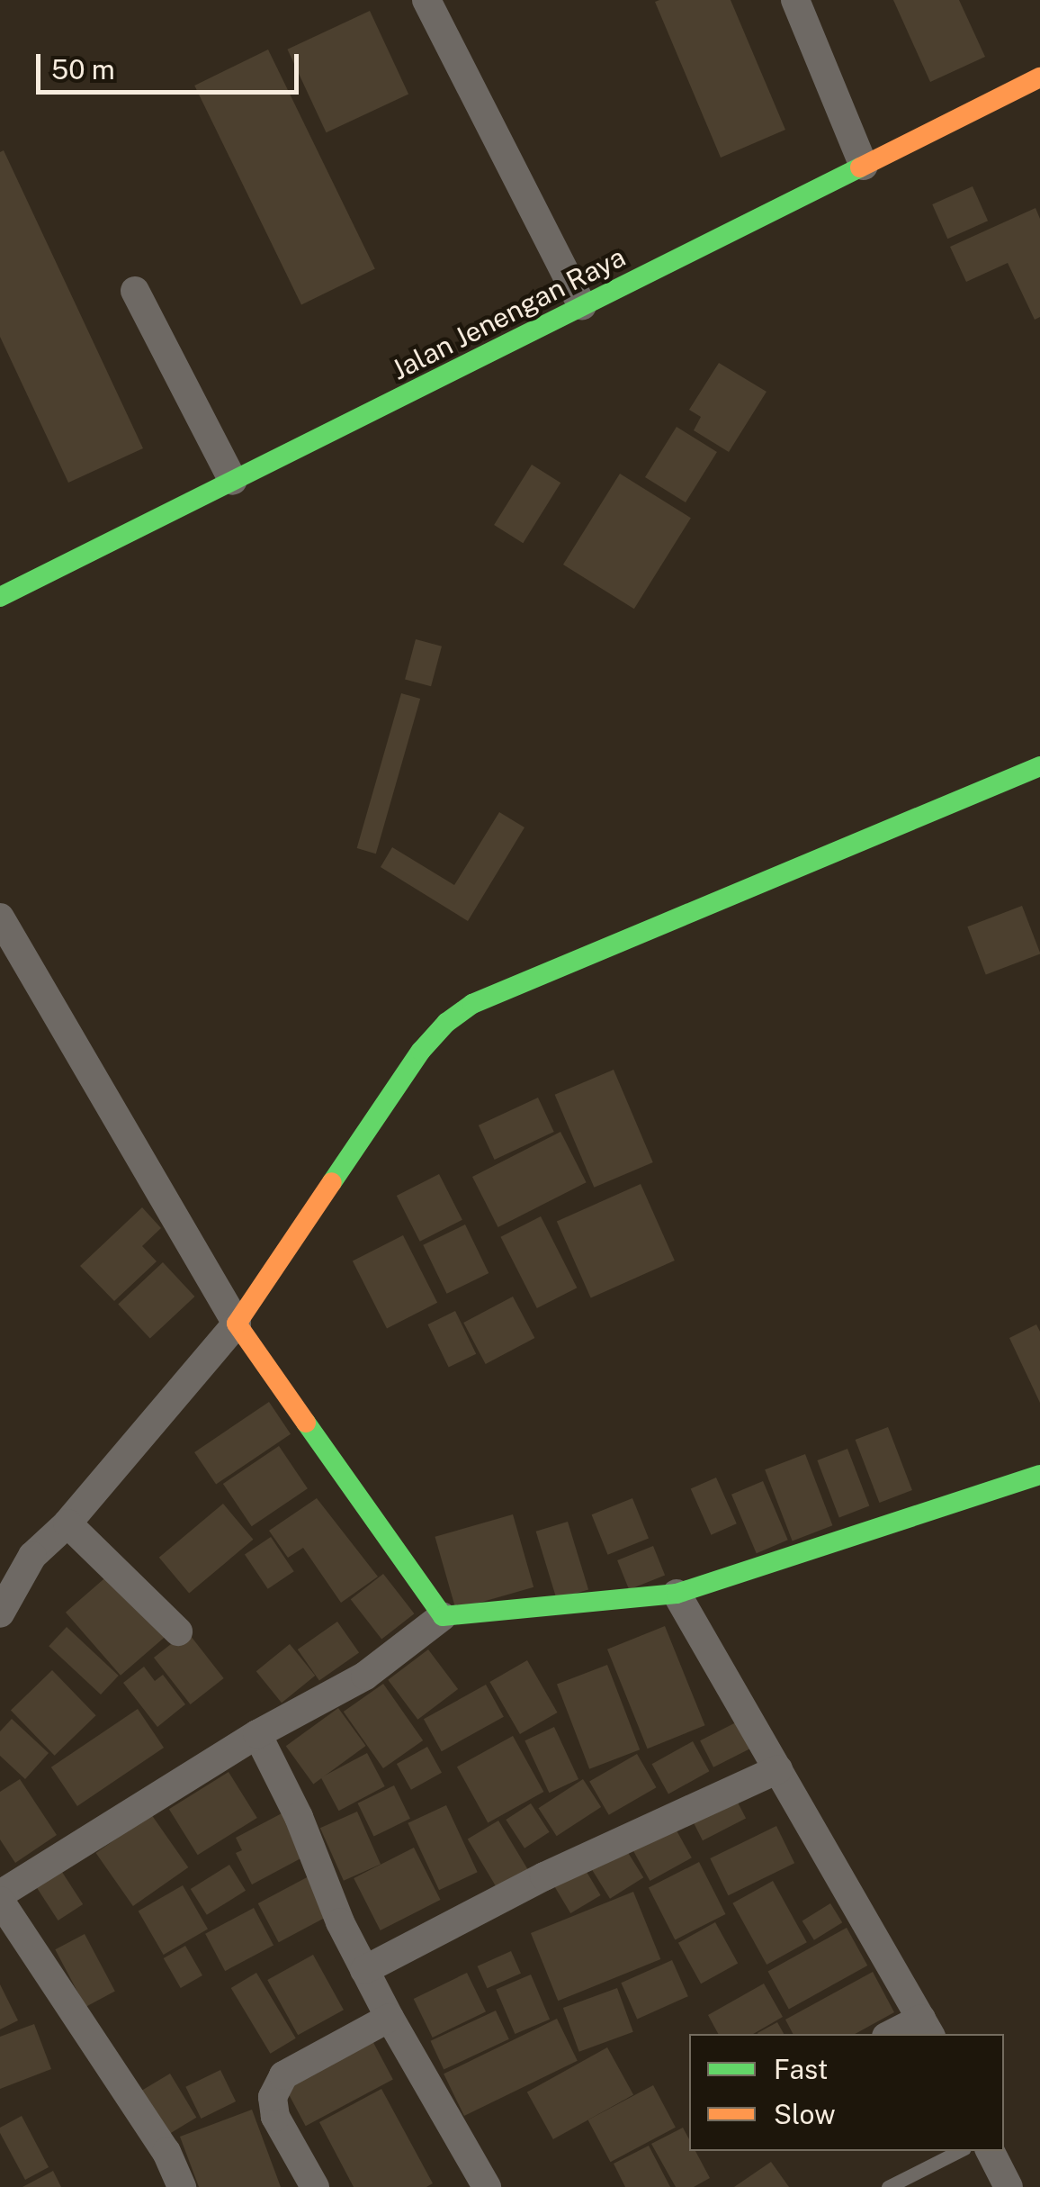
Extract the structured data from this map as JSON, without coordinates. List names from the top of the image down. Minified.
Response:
{"streets":{"street":["Jalan Jenengan Raya"]},"legend":["Fast","Slow"],"scale_bar":"50 m"}
